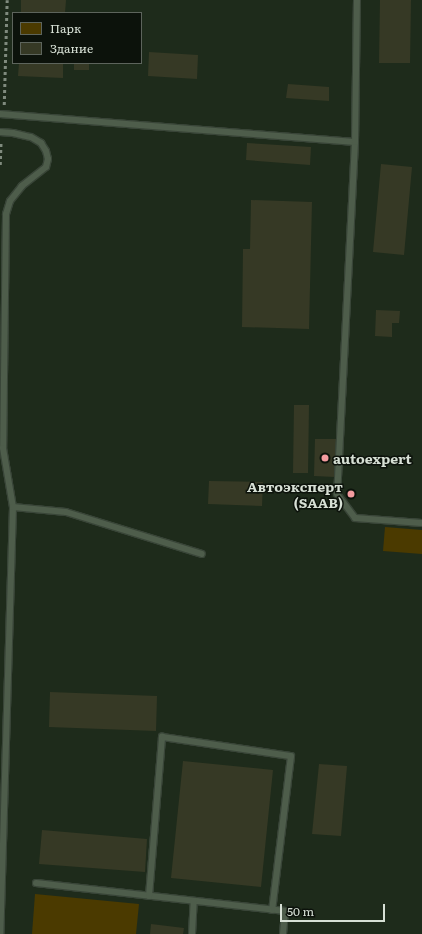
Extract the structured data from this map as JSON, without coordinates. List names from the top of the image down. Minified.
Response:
{"places":["autoexpert","Автоэксперт (SAAB)"],"legend":["Парк","Здание"],"scale_bar":"50 m"}
